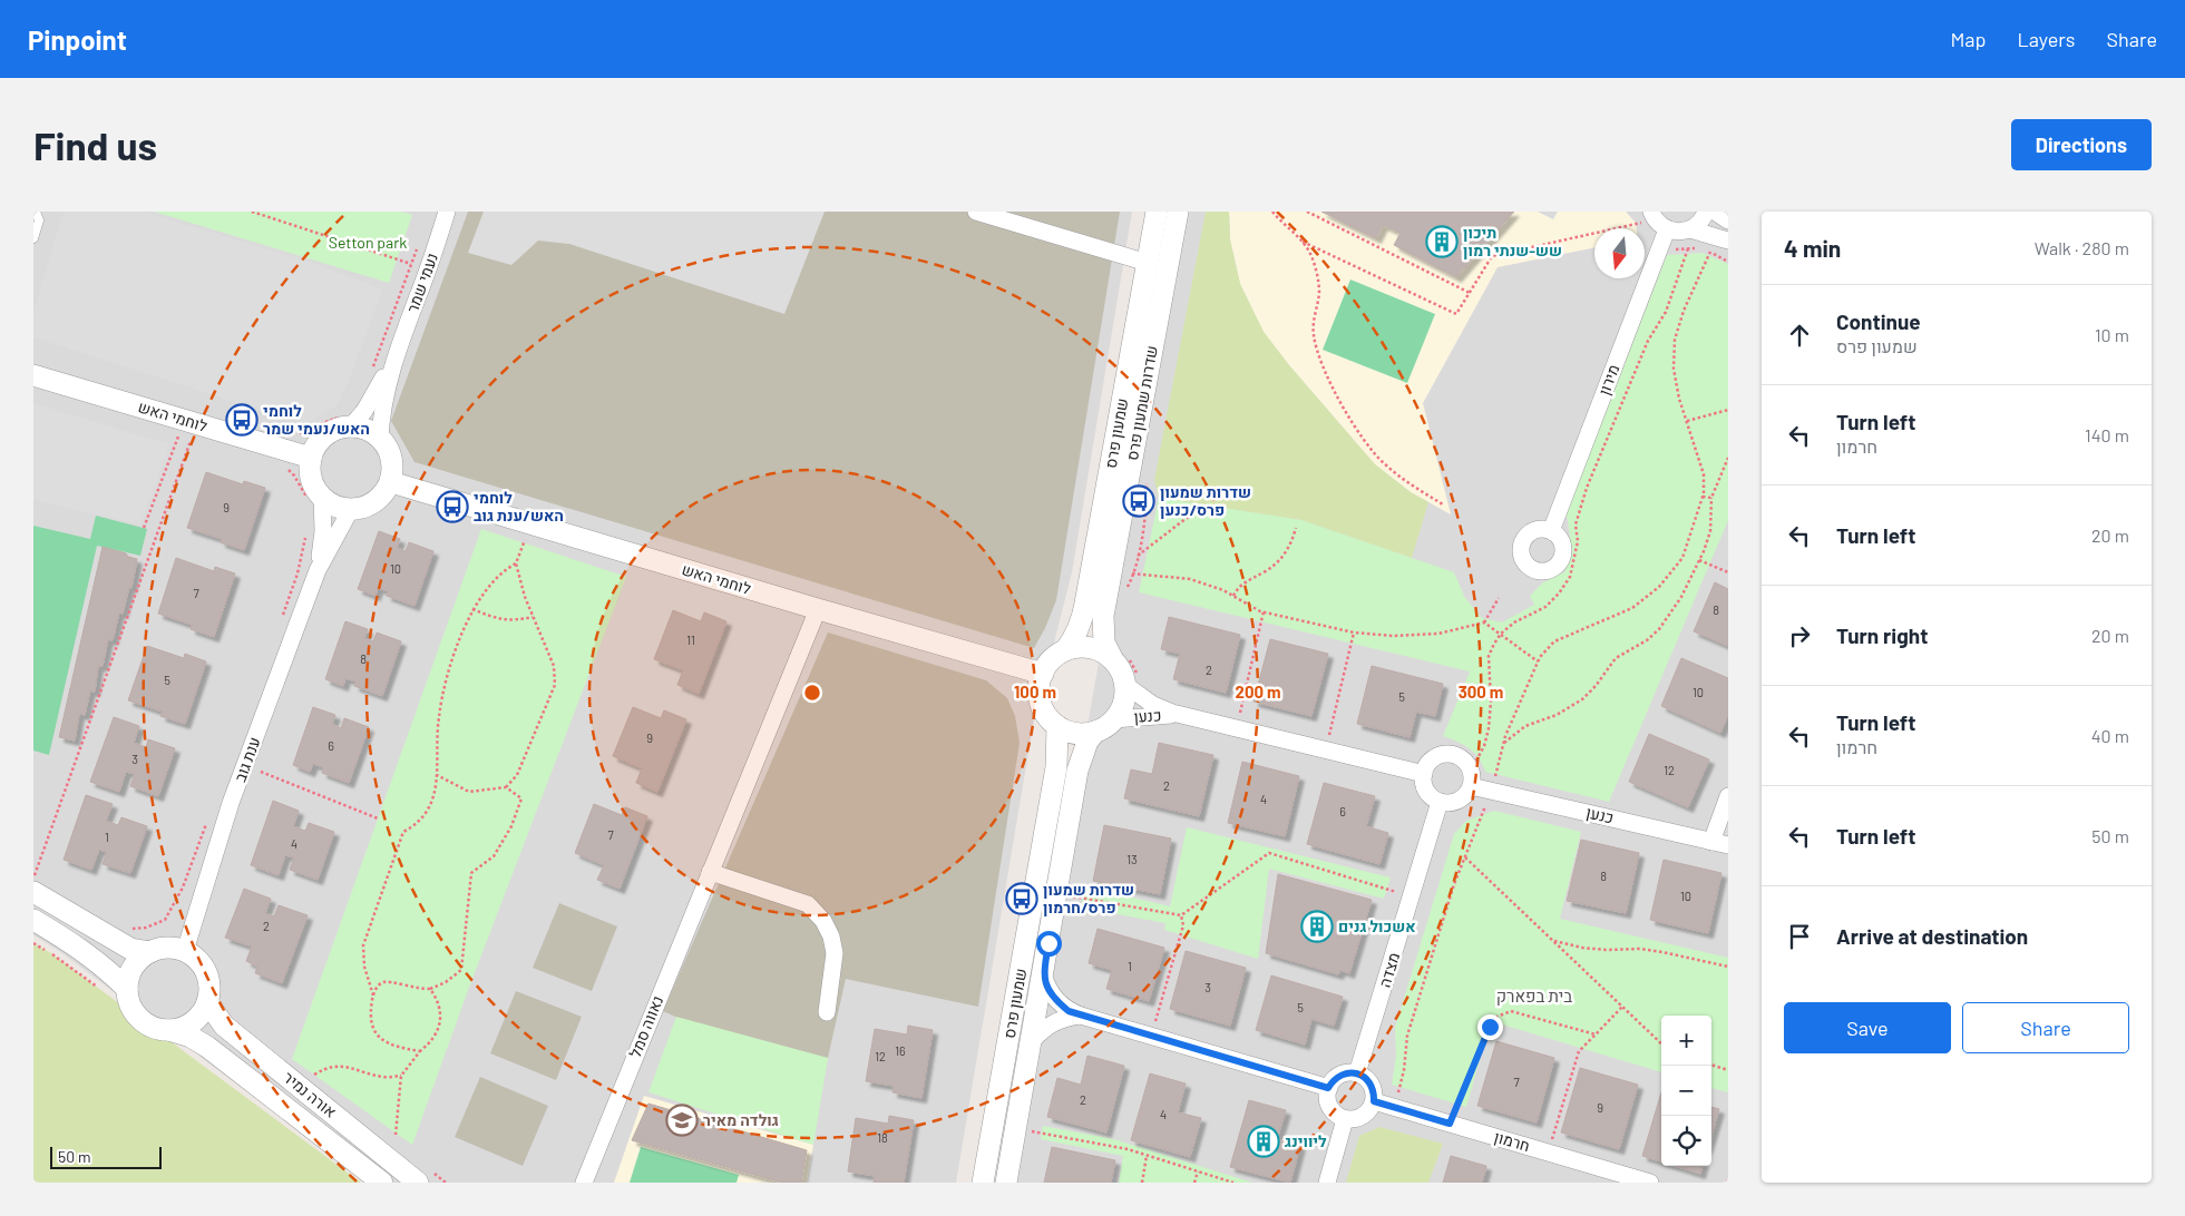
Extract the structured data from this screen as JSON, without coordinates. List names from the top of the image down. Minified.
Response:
{"streets":{"street":["נעמי שמר","מירון","שדרות שמעון פרס","לוחמי האש","שמעון פרס","כנען","ענת גוב","מצדה","נאווה סמל","אורה נמיר","חרמון"]},"crossings":[["נעמי שמר","לוחמי האש"],["נעמי שמר","ענת גוב"],["שדרות שמעון פרס","לוחמי האש"],["שדרות שמעון פרס","שמעון פרס"],["שדרות שמעון פרס","כנען"],["לוחמי האש","שמעון פרס"],["לוחמי האש","כנען"],["לוחמי האש","ענת גוב"],["לוחמי האש","נאווה סמל"],["שמעון פרס","כנען"],["כנען","מצדה"],["ענת גוב","אורה נמיר"],["מצדה","חרמון"]],"districts":["בית בפארק"],"parks":["Setton park"],"places":{"building":["תיכון שש-שנתי רמון","אשכול גנים","ליווינג"],"bus stop":["לוחמי האש/נעמי שמר","שדרות שמעון פרס/כנען","לוחמי האש/ענת גוב","שדרות שמעון פרס/חרמון"],"school or university":["גולדה מאיר"]},"house_numbers":["9","10","7","8","11","8","2","5","10","5","9","6","3","12","2","4","6","7","1","4","13","8","10","2","1","3","5","16","12","7","2","9","4","18"],"scale_bar":"50 m","north":"bottom","page":{"header":"Pinpoint","nav":["Map","Layers","Share"],"buttons":["Directions",["Save","Share"]],"title":"Find us","heading":["4 min","Walk · 280 m"],"list":[["Continue","שמעון פרס","10 m"],["Turn left","חרמון","140 m"],["Turn left","20 m"],["Turn right","20 m"],["Turn left","חרמון","40 m"],["Turn left","50 m"],"Arrive at destination"],"map_buttons":["+","−"],"scale":"50 m"},"rings":["100 m","200 m","300 m"]}
